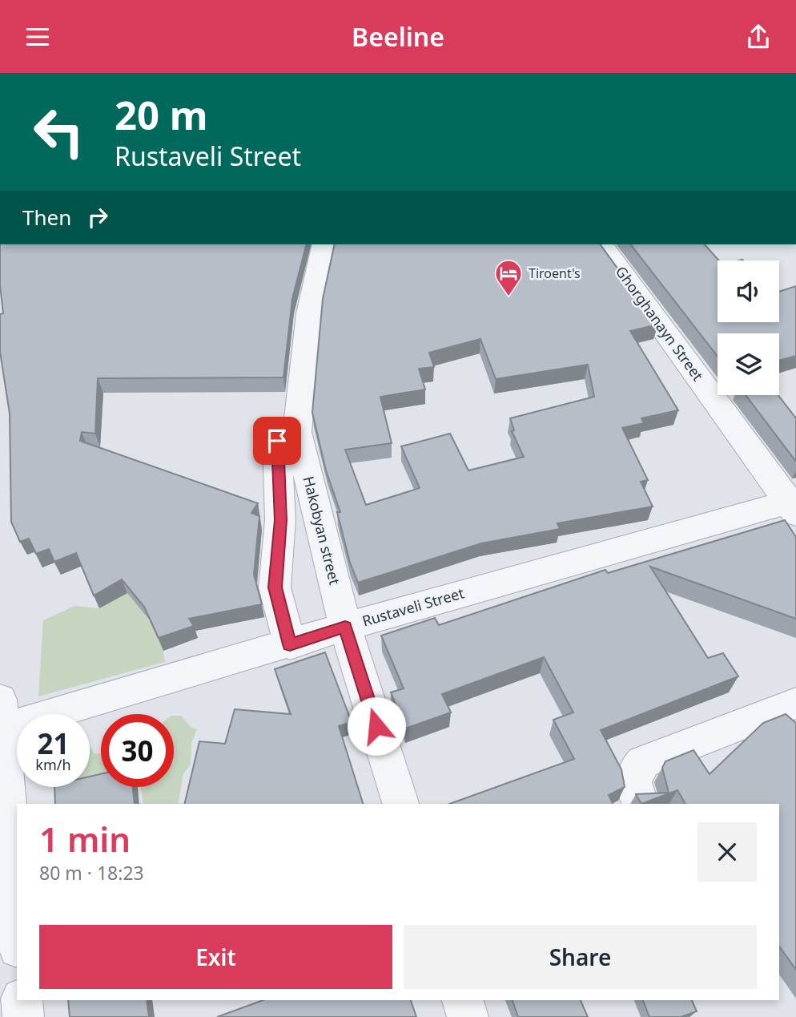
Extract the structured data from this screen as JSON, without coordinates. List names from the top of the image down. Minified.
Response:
{"streets":{"street":["Ghorghanayn Street","Hakobyan street","Rustaveli Street"]},"crossings":[["Ghorghanayn Street","Rustaveli Street"],["Hakobyan street","Rustaveli Street"]],"places":{"hotel":["Tiroent's"]},"page":{"header":"Beeline","turn":["20 m","Rustaveli Street"],"then":"Then","speed":"21 km/h","limit":"30","heading":["1 min","80 m · 18:23"],"buttons":["Exit","Share"]}}
